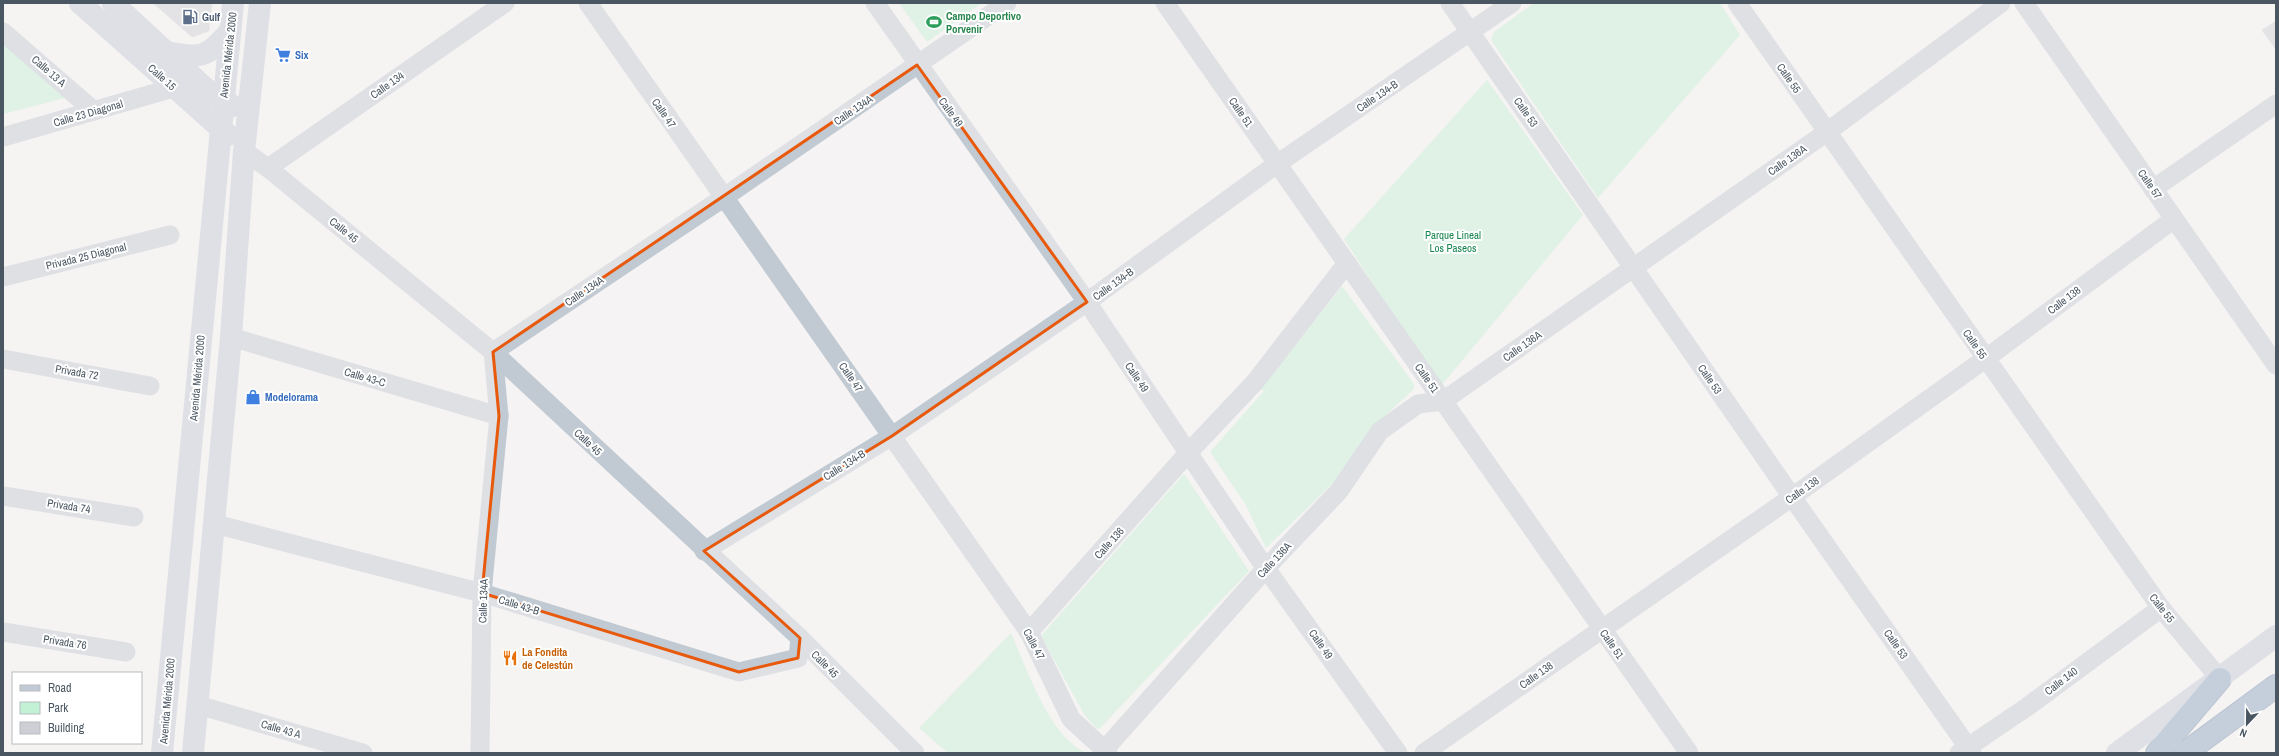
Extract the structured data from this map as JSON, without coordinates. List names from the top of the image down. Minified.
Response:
{"streets":{"main road":["Avenida Mérida 2000","Calle 15"],"street":["Calle 13 A","Calle 55","Calle 134","Calle 134-B","Calle 134A","Calle 49","Calle 51","Calle 53","Calle 23 Diagonal","Calle 47","Calle 136A","Calle 57","Calle 45","Privada 25 Diagonal","Calle 138","Privada 72","Calle 43-C","Privada 74","Calle 136","Calle 43-B","Privada 76","Calle 140","Calle 43 A"]},"crossings":[["Avenida Mérida 2000","Calle 15"],["Calle 13 A","Calle 23 Diagonal"],["Calle 15","Calle 23 Diagonal"],["Calle 15","Calle 45"],["Calle 55","Calle 136A"],["Calle 55","Calle 138"],["Calle 55","Calle 140"],["Calle 134","Calle 45"],["Calle 134-B","Calle 49"],["Calle 134-B","Calle 51"],["Calle 134-B","Calle 53"],["Calle 134-B","Calle 47"],["Calle 134-B","Calle 45"],["Calle 134A","Calle 49"],["Calle 134A","Calle 47"],["Calle 134A","Calle 45"],["Calle 134A","Calle 43-C"],["Calle 134A","Calle 43-B"],["Calle 49","Calle 136A"],["Calle 49","Calle 136"],["Calle 51","Calle 136A"],["Calle 51","Calle 138"],["Calle 51","Calle 136"],["Calle 53","Calle 136A"],["Calle 53","Calle 138"],["Calle 53","Calle 140"],["Calle 47","Calle 136A"],["Calle 47","Calle 136"],["Calle 57","Calle 138"],["Calle 45","Calle 43-B"]],"parks":["Parque Lineal Los Paseos"],"places":{"fuel station":["Gulf"],"sports":["Campo Deportivo Porvenir"],"supermarket":["Six"],"shop":["Modelorama"],"restaurant":["La Fondita de Celestún"]},"legend":["Road","Park","Building"],"north":"bottom"}
